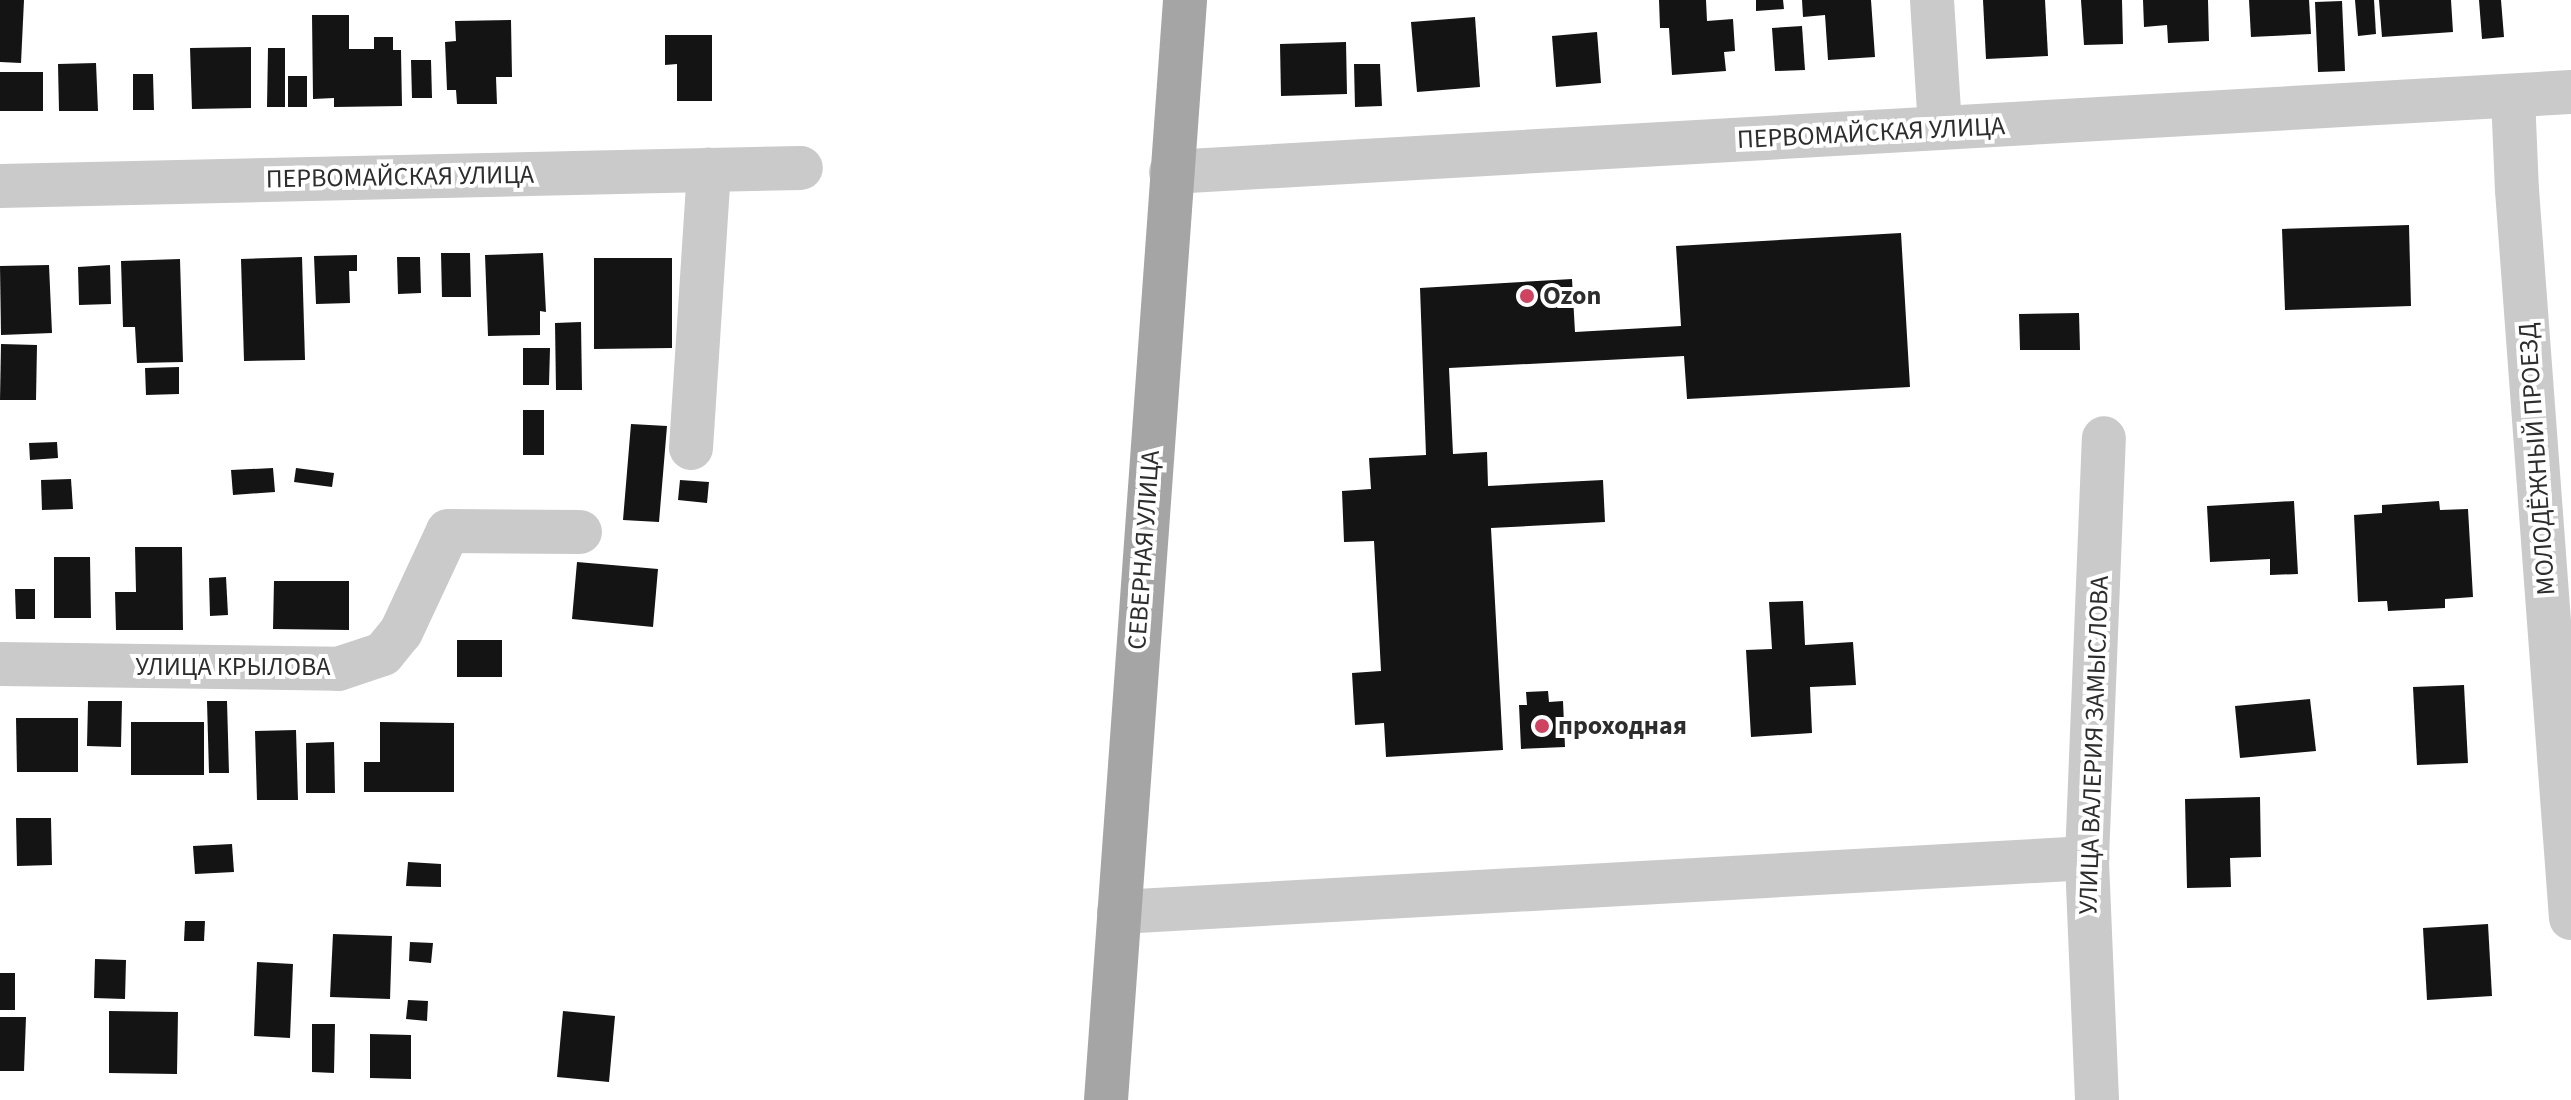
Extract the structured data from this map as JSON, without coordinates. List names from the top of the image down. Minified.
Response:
{"streets":{"main road":["СЕВЕРНАЯ УЛИЦА"],"street":["ПЕРВОМАЙСКАЯ УЛИЦА","МОЛОДЁЖНЫЙ ПРОЕЗД","УЛИЦА КРЫЛОВА","УЛИЦА ВАЛЕРИЯ ЗАМЫСЛОВА"]},"crossings":[["ПЕРВОМАЙСКАЯ УЛИЦА","МОЛОДЁЖНЫЙ ПРОЕЗД"],["ПЕРВОМАЙСКАЯ УЛИЦА","СЕВЕРНАЯ УЛИЦА"]],"places":["Ozon","проходная"]}
